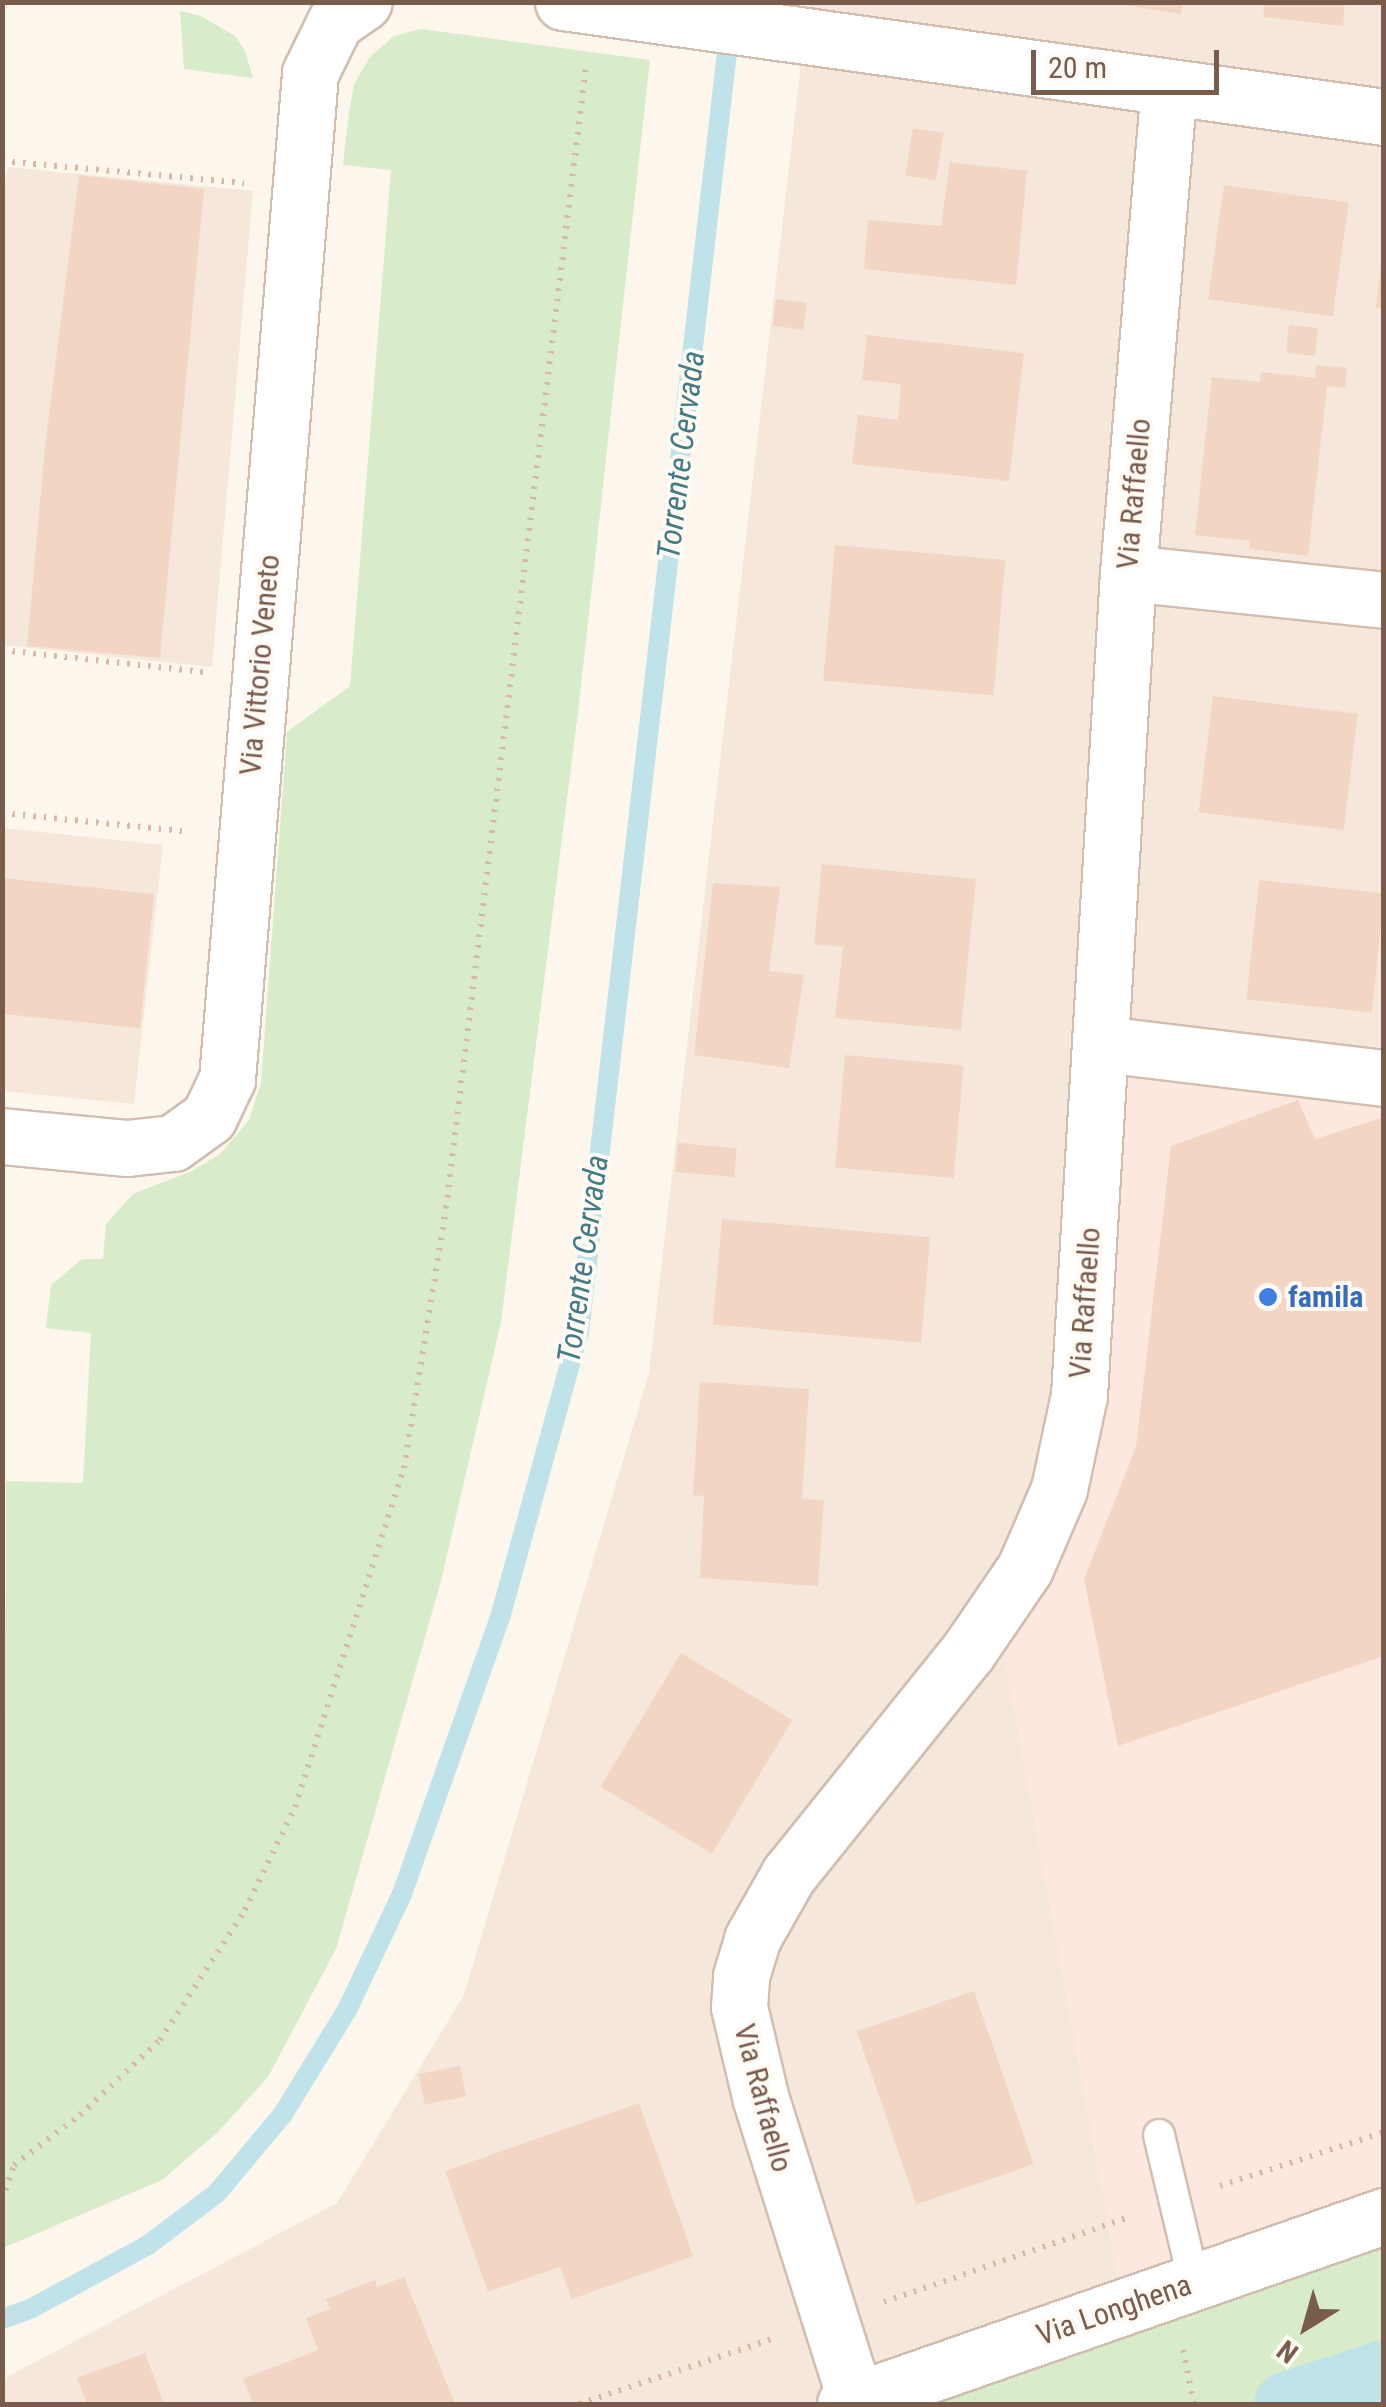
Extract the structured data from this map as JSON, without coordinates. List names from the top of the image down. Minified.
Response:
{"streets":{"street":["Via Raffaello","Via Vittorio Veneto","Via Longhena"]},"crossings":[["Via Raffaello","Via Longhena"]],"water":["Torrente Cervada"],"places":["famila"],"scale_bar":"20 m","north":"bottom left"}
